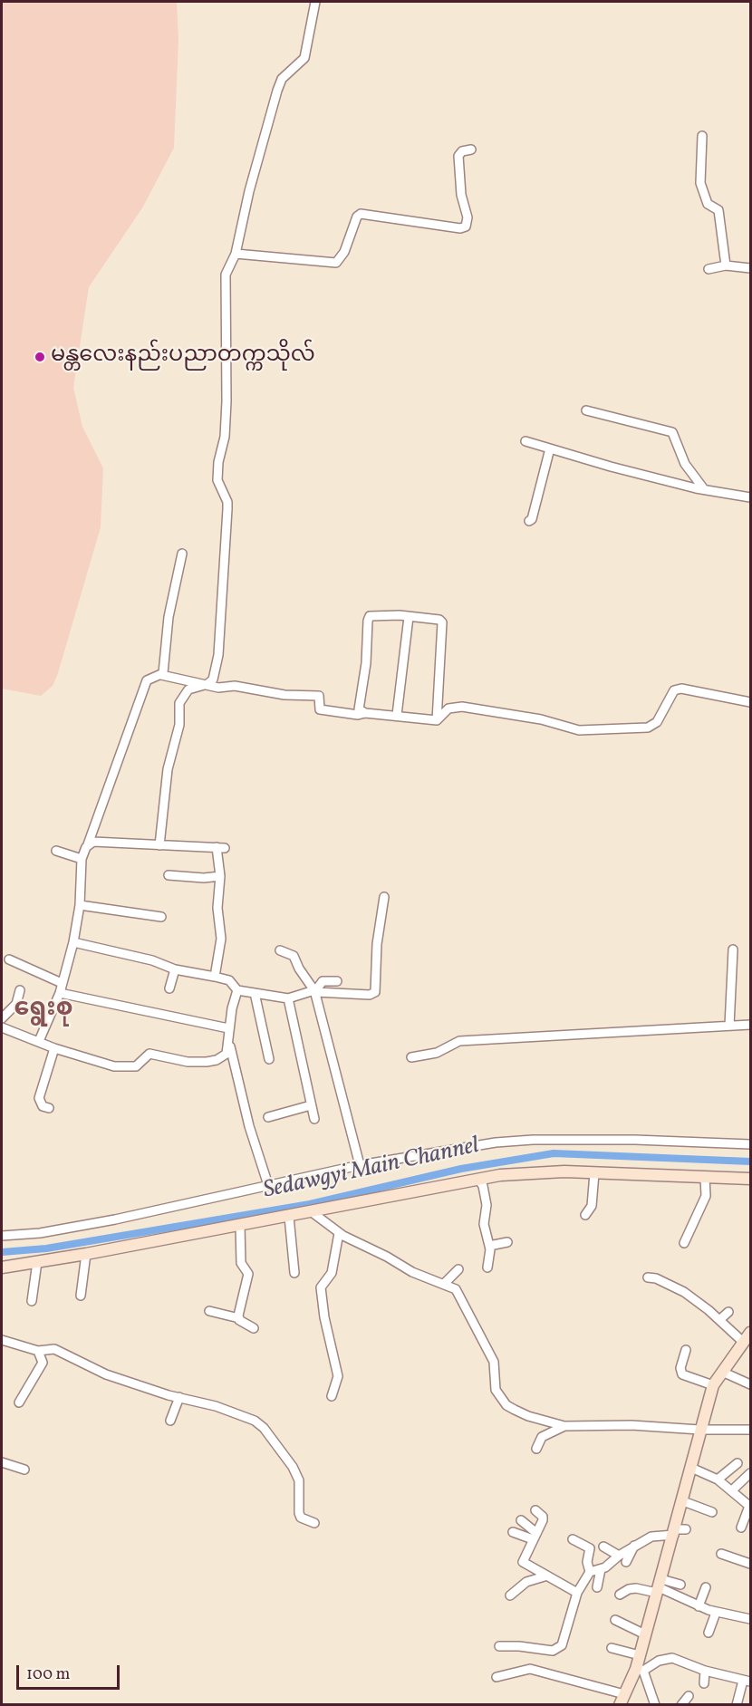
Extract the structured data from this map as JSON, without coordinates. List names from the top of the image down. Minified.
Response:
{"districts":["ရွေးစု"],"water":["Sedawgyi Main Channel"],"places":["မန္တလေးနည်းပညာတက္ကသိုလ်"],"scale_bar":"100 m"}
